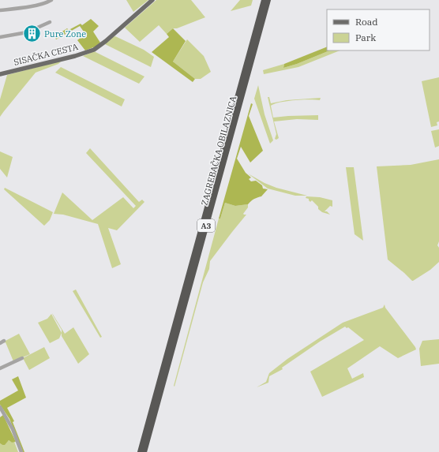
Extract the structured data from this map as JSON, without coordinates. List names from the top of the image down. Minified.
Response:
{"streets":{"highway":["ZAGREBAČKA OBILAZNICA","A3"],"main road":["SISAČKA CESTA"]},"places":{"building":["Pure Zone"]},"legend":["Road","Park"]}
